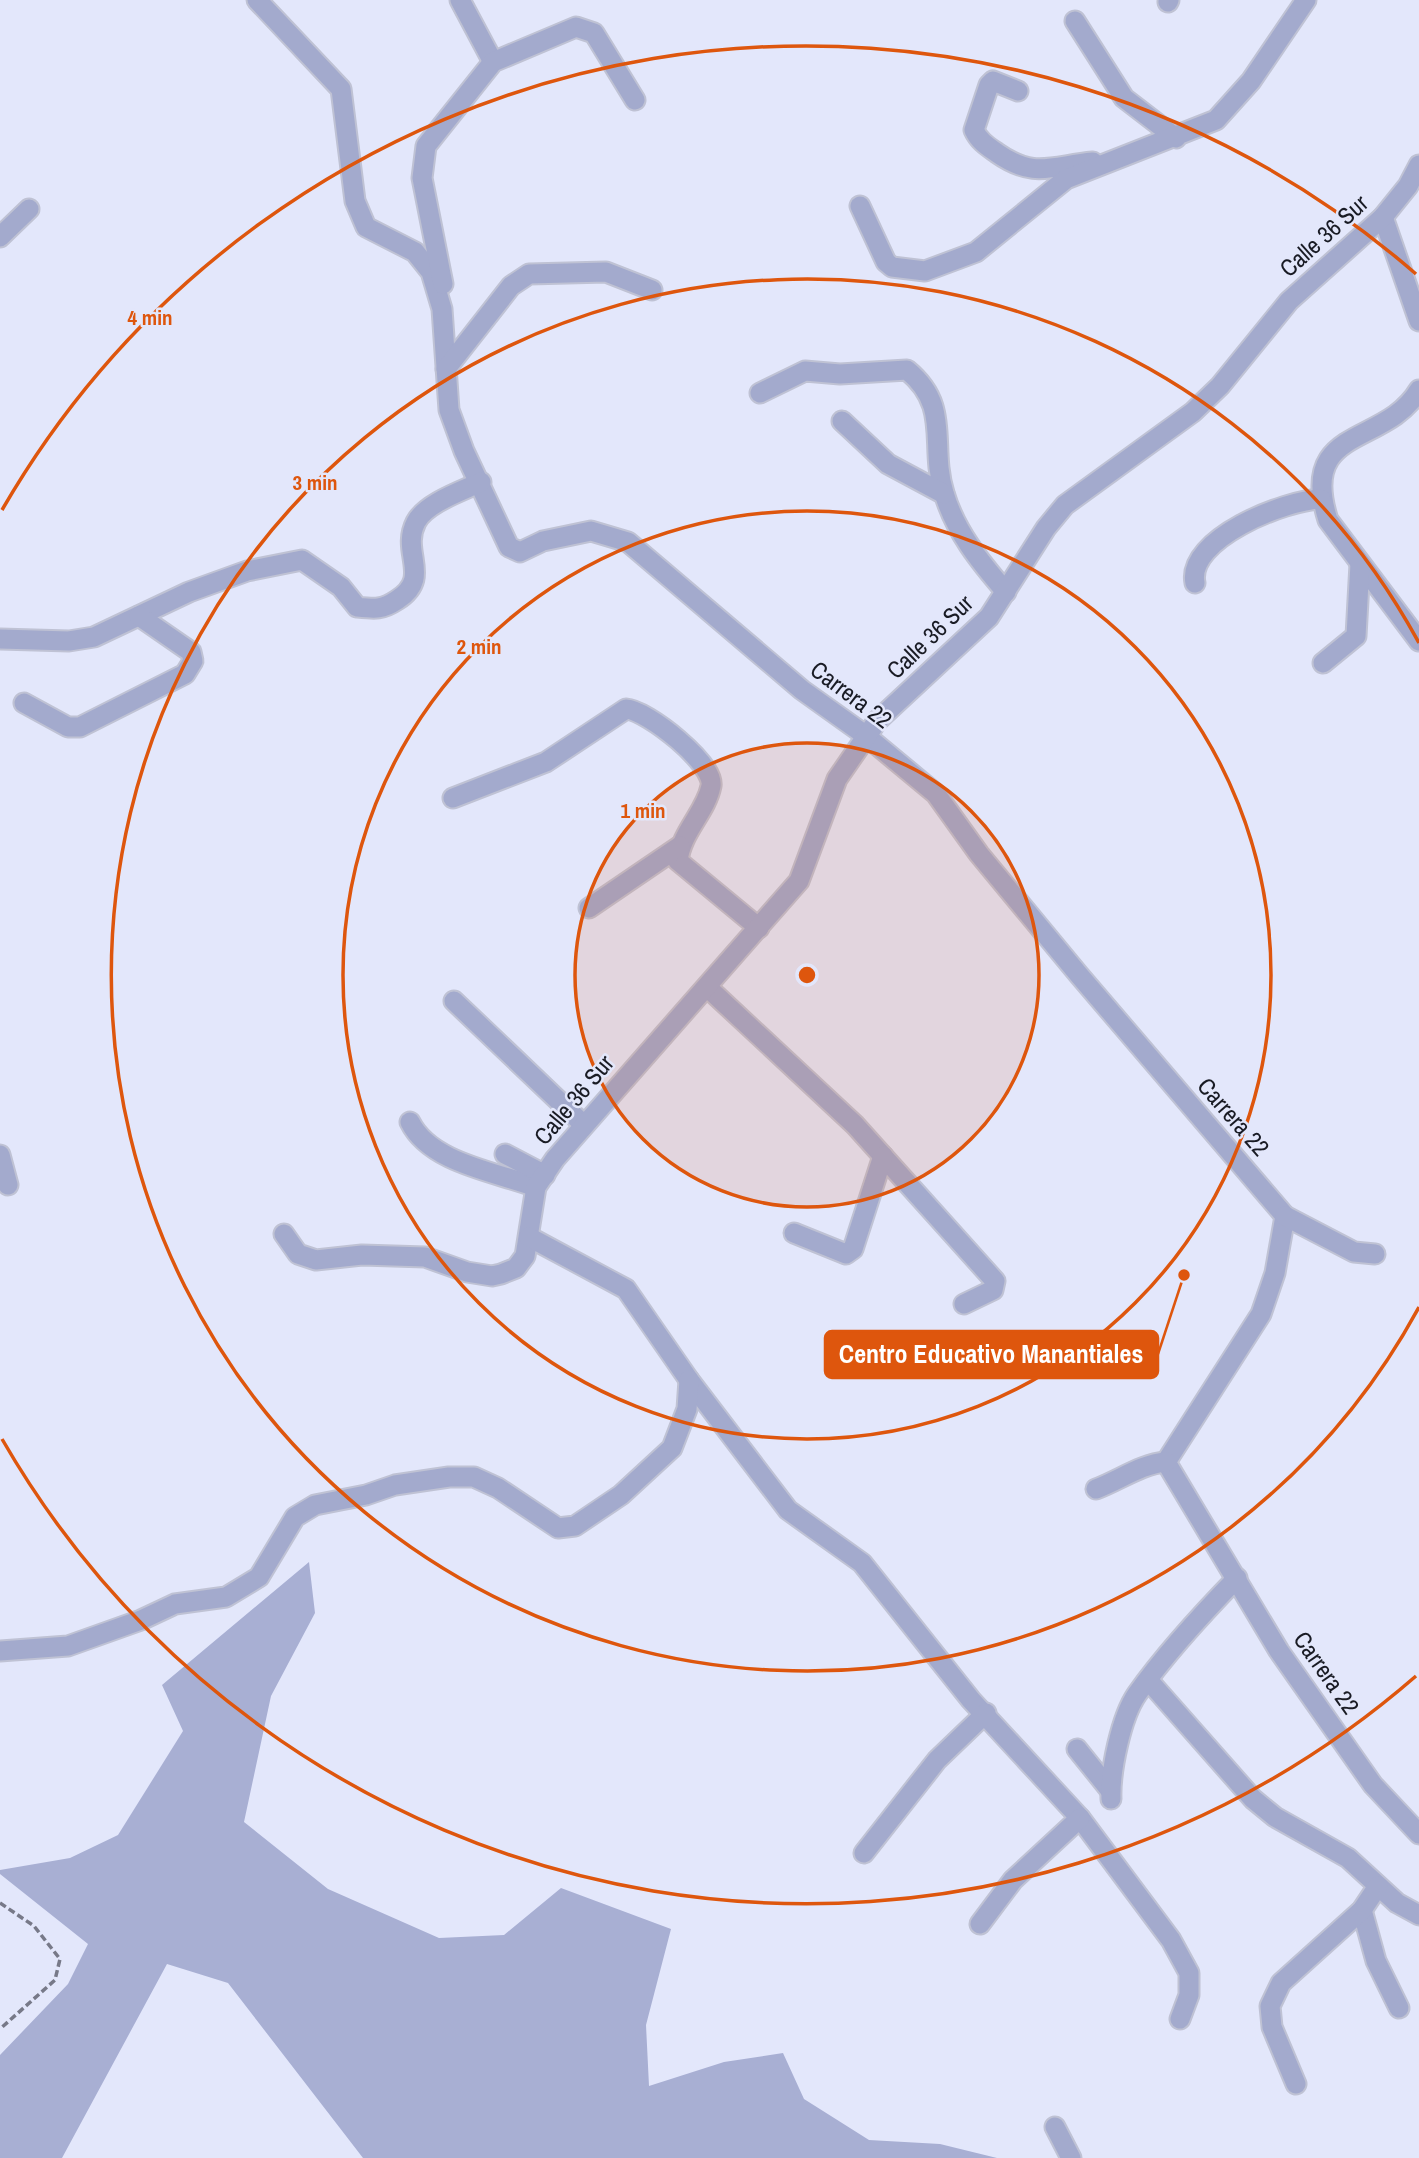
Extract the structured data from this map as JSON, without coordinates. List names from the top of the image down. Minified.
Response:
{"streets":{"street":["Calle 36 Sur","Carrera 22"]},"crossings":[["Calle 36 Sur","Carrera 22"]],"places":["Centro Educativo Manantiales"],"rings":["4 min","3 min","2 min","1 min"]}
